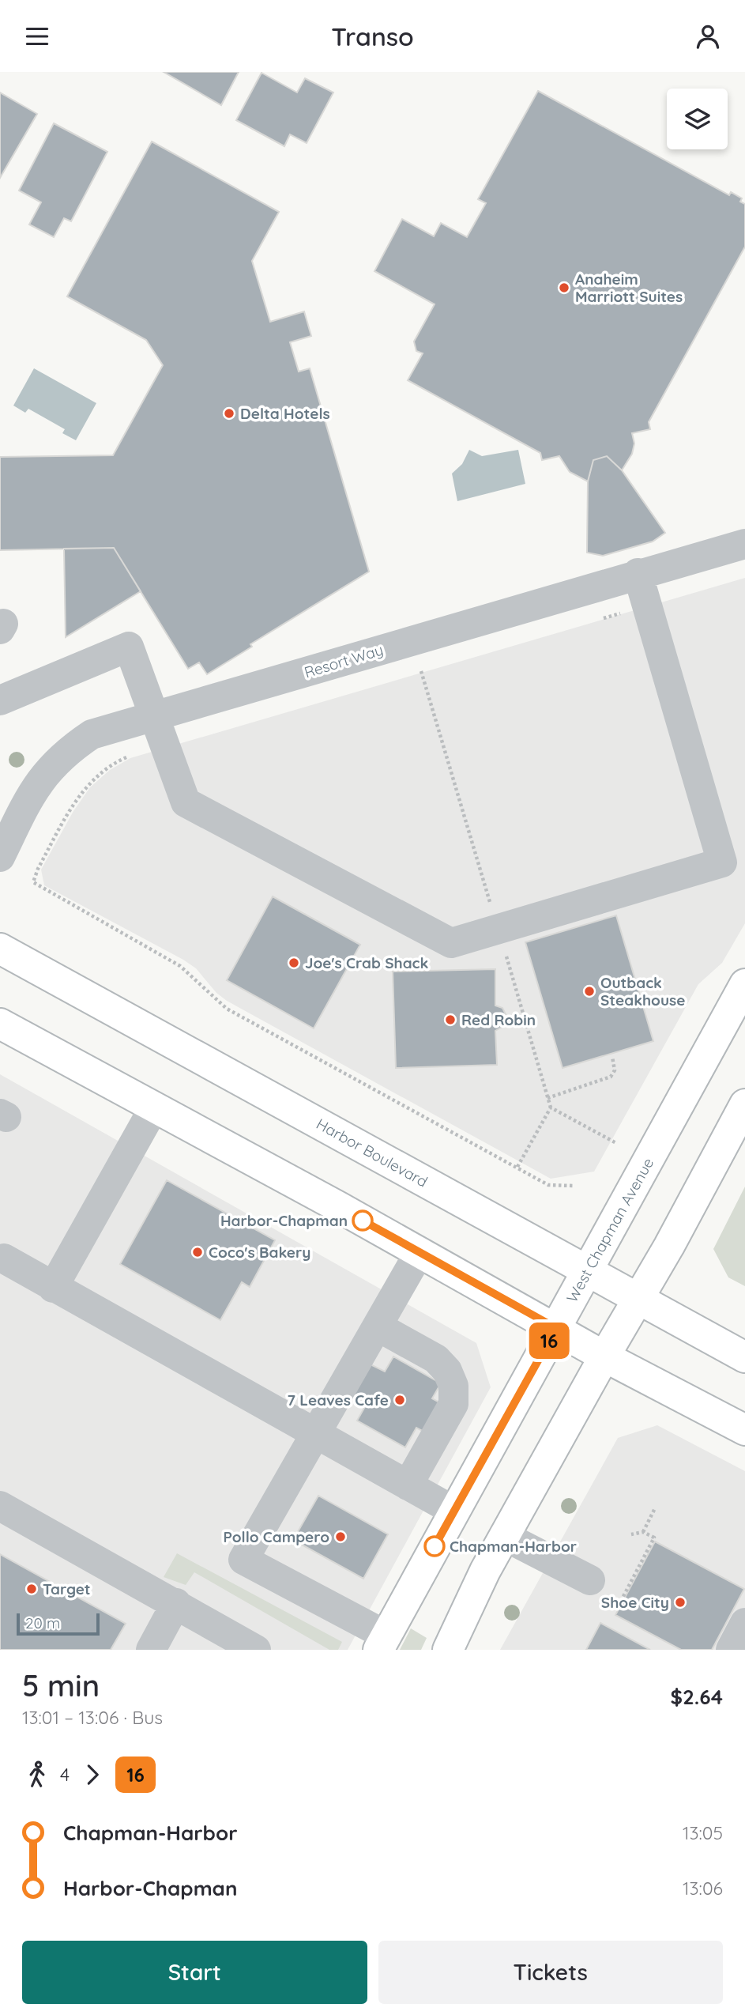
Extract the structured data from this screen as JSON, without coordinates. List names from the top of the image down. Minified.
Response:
{"streets":{"main road":["Harbor Boulevard","West Chapman Avenue"],"street":["Resort Way"]},"crossings":[["Harbor Boulevard","West Chapman Avenue"]],"places":["Anaheim Marriott Suites","Delta Hotels","Joe's Crab Shack","Outback Steakhouse","Red Robin","Harbor-Chapman","Coco's Bakery","7 Leaves Cafe","Pollo Campero","Chapman-Harbor","Target","Shoe City"],"lines":["bus line 16"],"scale_bar":"20 m","page":{"header":"Transo","on_map":"16","scale":"20 m","heading":["5 min","13:01 – 13:06 · Bus","$2.64"],"legs":["4","16"],"list":[{"name":"Chapman-Harbor","value":"13:05"},{"name":"Harbor-Chapman","value":"13:06"}],"buttons":["Start","Tickets"]}}
